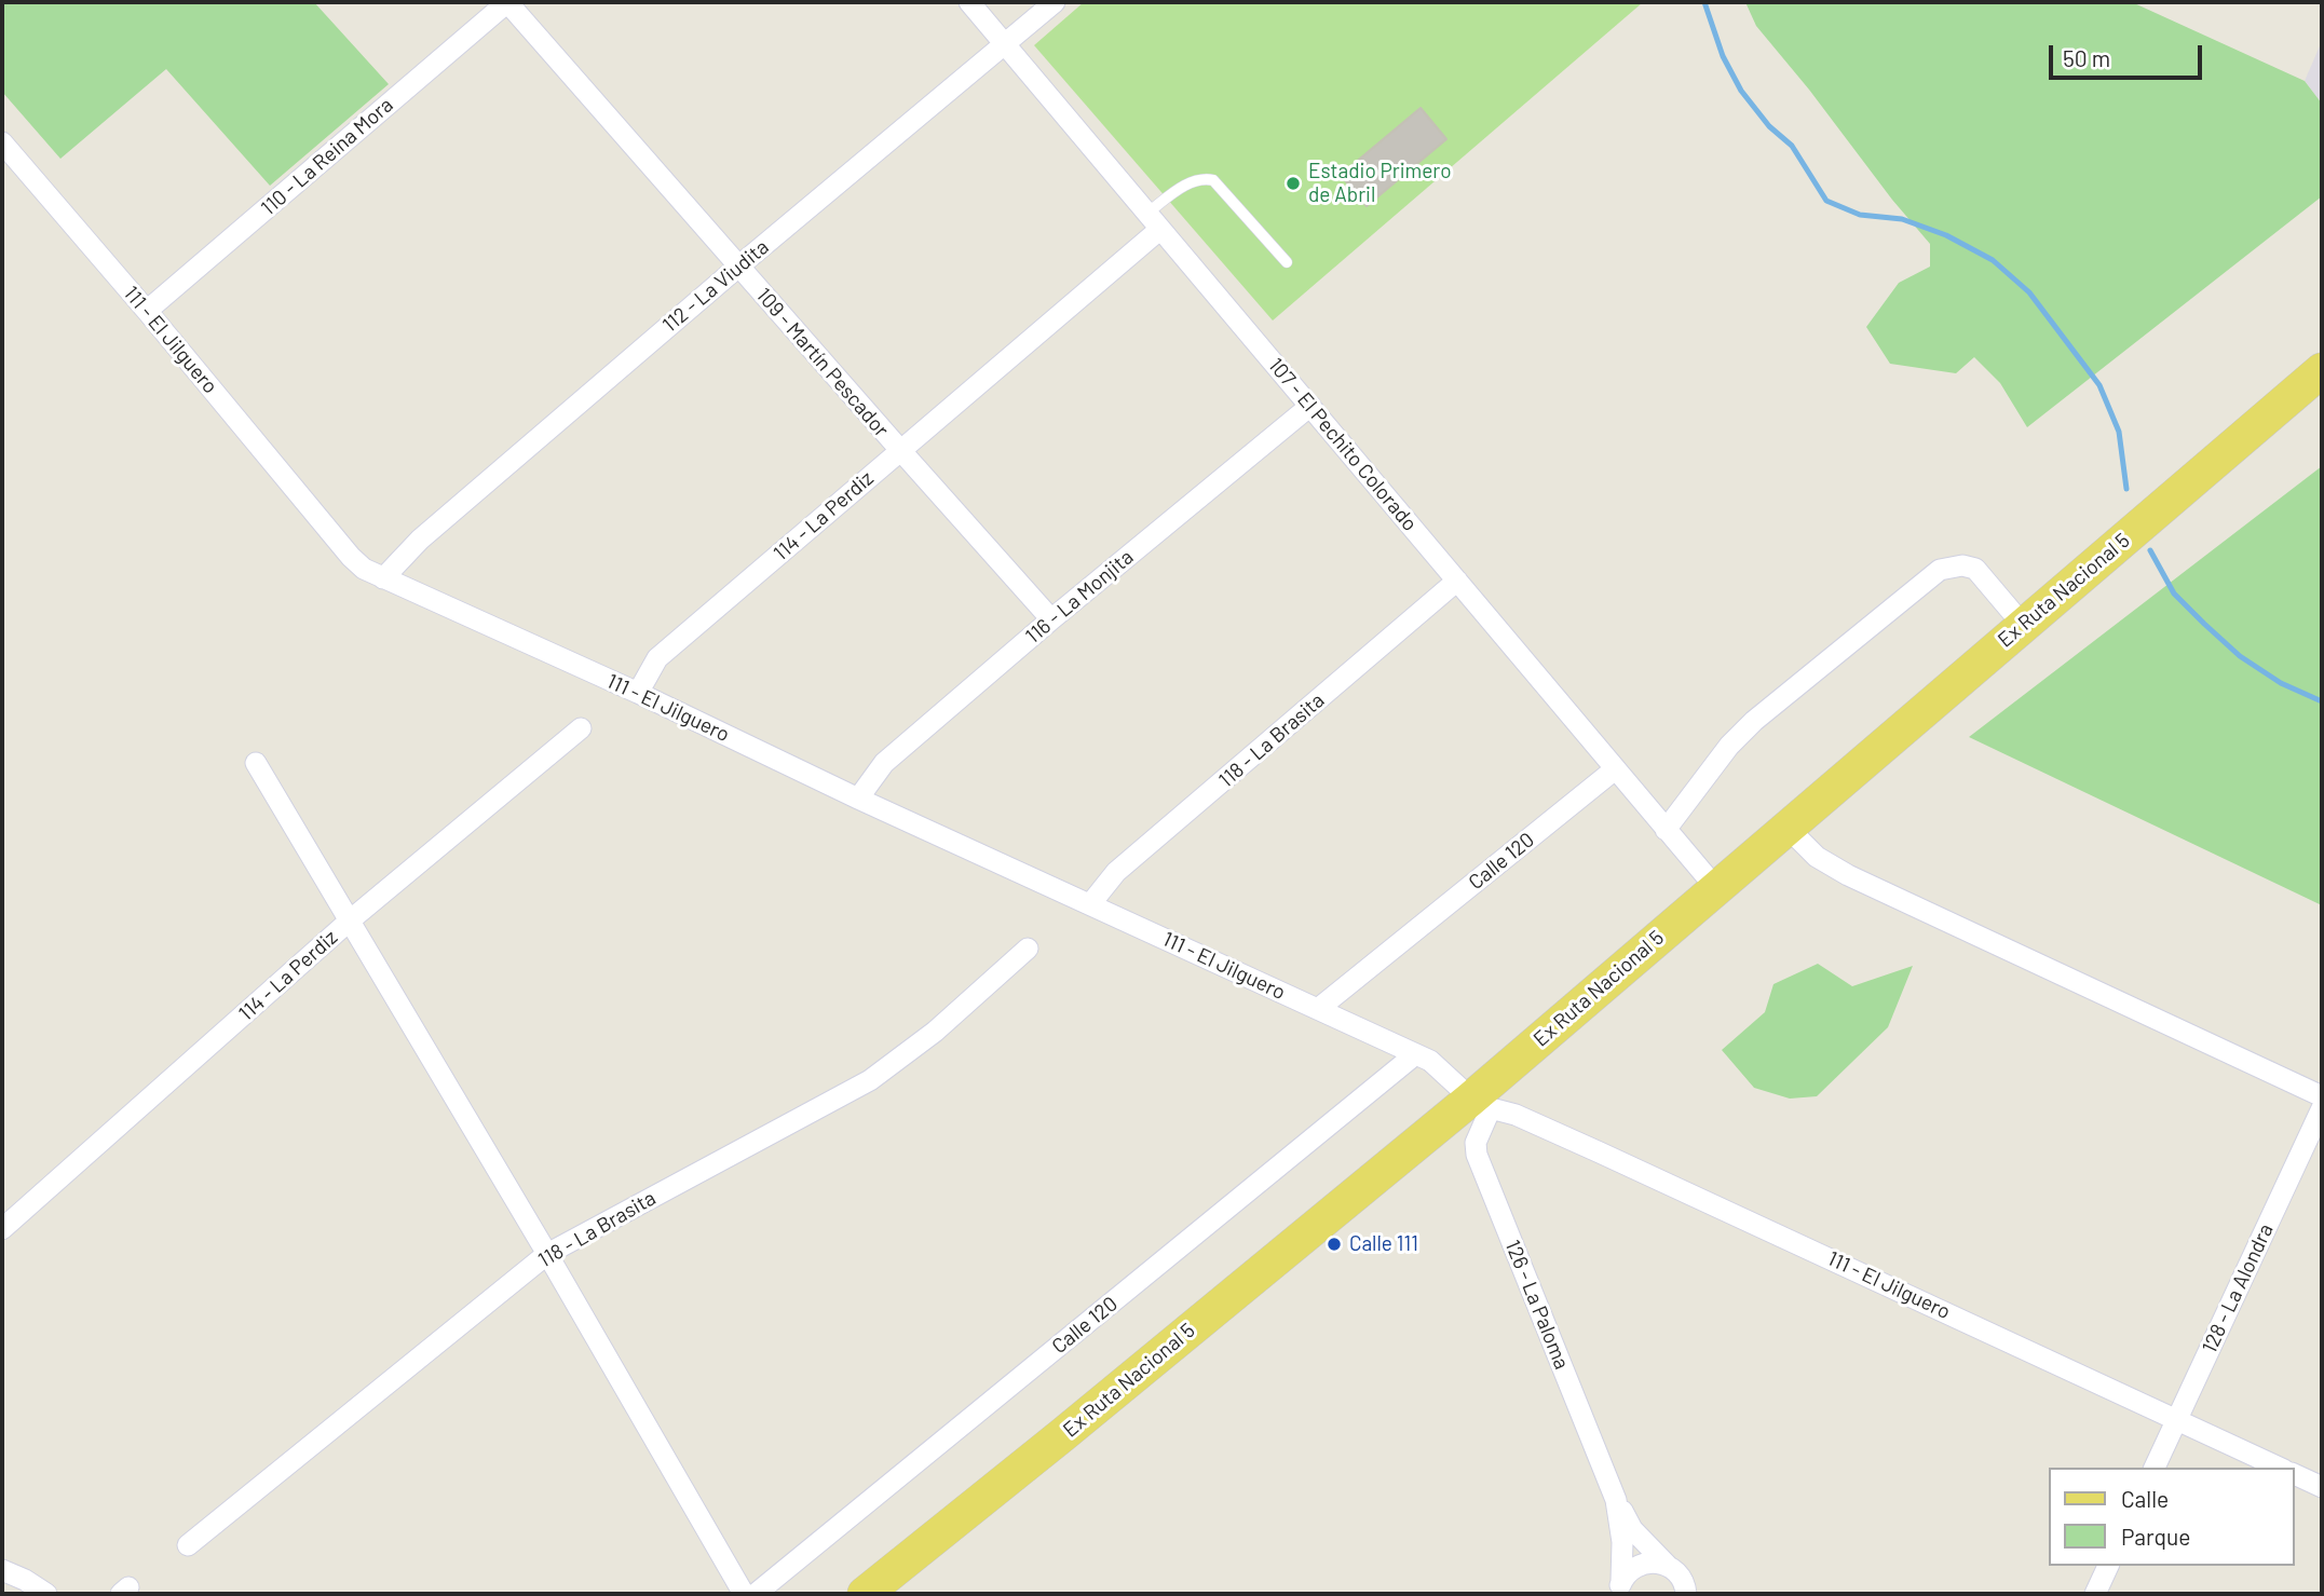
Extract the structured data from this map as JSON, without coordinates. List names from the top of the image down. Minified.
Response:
{"streets":{"main road":["Ex Ruta Nacional 5"],"street":["110 - La Reina Mora","112 - La Viudita","111 - El Jilguero","109 - Martín Pescador","107 - El Pechito Colorado","114 - La Perdiz","116 - La Monjita","118 - La Brasita","Calle 120","128 - La Alondra","126 - La Paloma"]},"crossings":[["110 - La Reina Mora","111 - El Jilguero"],["110 - La Reina Mora","109 - Martín Pescador"],["112 - La Viudita","111 - El Jilguero"],["112 - La Viudita","109 - Martín Pescador"],["112 - La Viudita","107 - El Pechito Colorado"],["111 - El Jilguero","114 - La Perdiz"],["111 - El Jilguero","Ex Ruta Nacional 5"],["111 - El Jilguero","116 - La Monjita"],["111 - El Jilguero","118 - La Brasita"],["111 - El Jilguero","Calle 120"],["111 - El Jilguero","128 - La Alondra"],["111 - El Jilguero","126 - La Paloma"],["109 - Martín Pescador","114 - La Perdiz"],["109 - Martín Pescador","116 - La Monjita"],["107 - El Pechito Colorado","114 - La Perdiz"],["107 - El Pechito Colorado","Ex Ruta Nacional 5"],["107 - El Pechito Colorado","116 - La Monjita"],["107 - El Pechito Colorado","118 - La Brasita"],["107 - El Pechito Colorado","Calle 120"],["Ex Ruta Nacional 5","126 - La Paloma"]],"places":["Estadio Primero de Abril","Calle 111"],"legend":["Calle","Parque"],"scale_bar":"50 m"}
